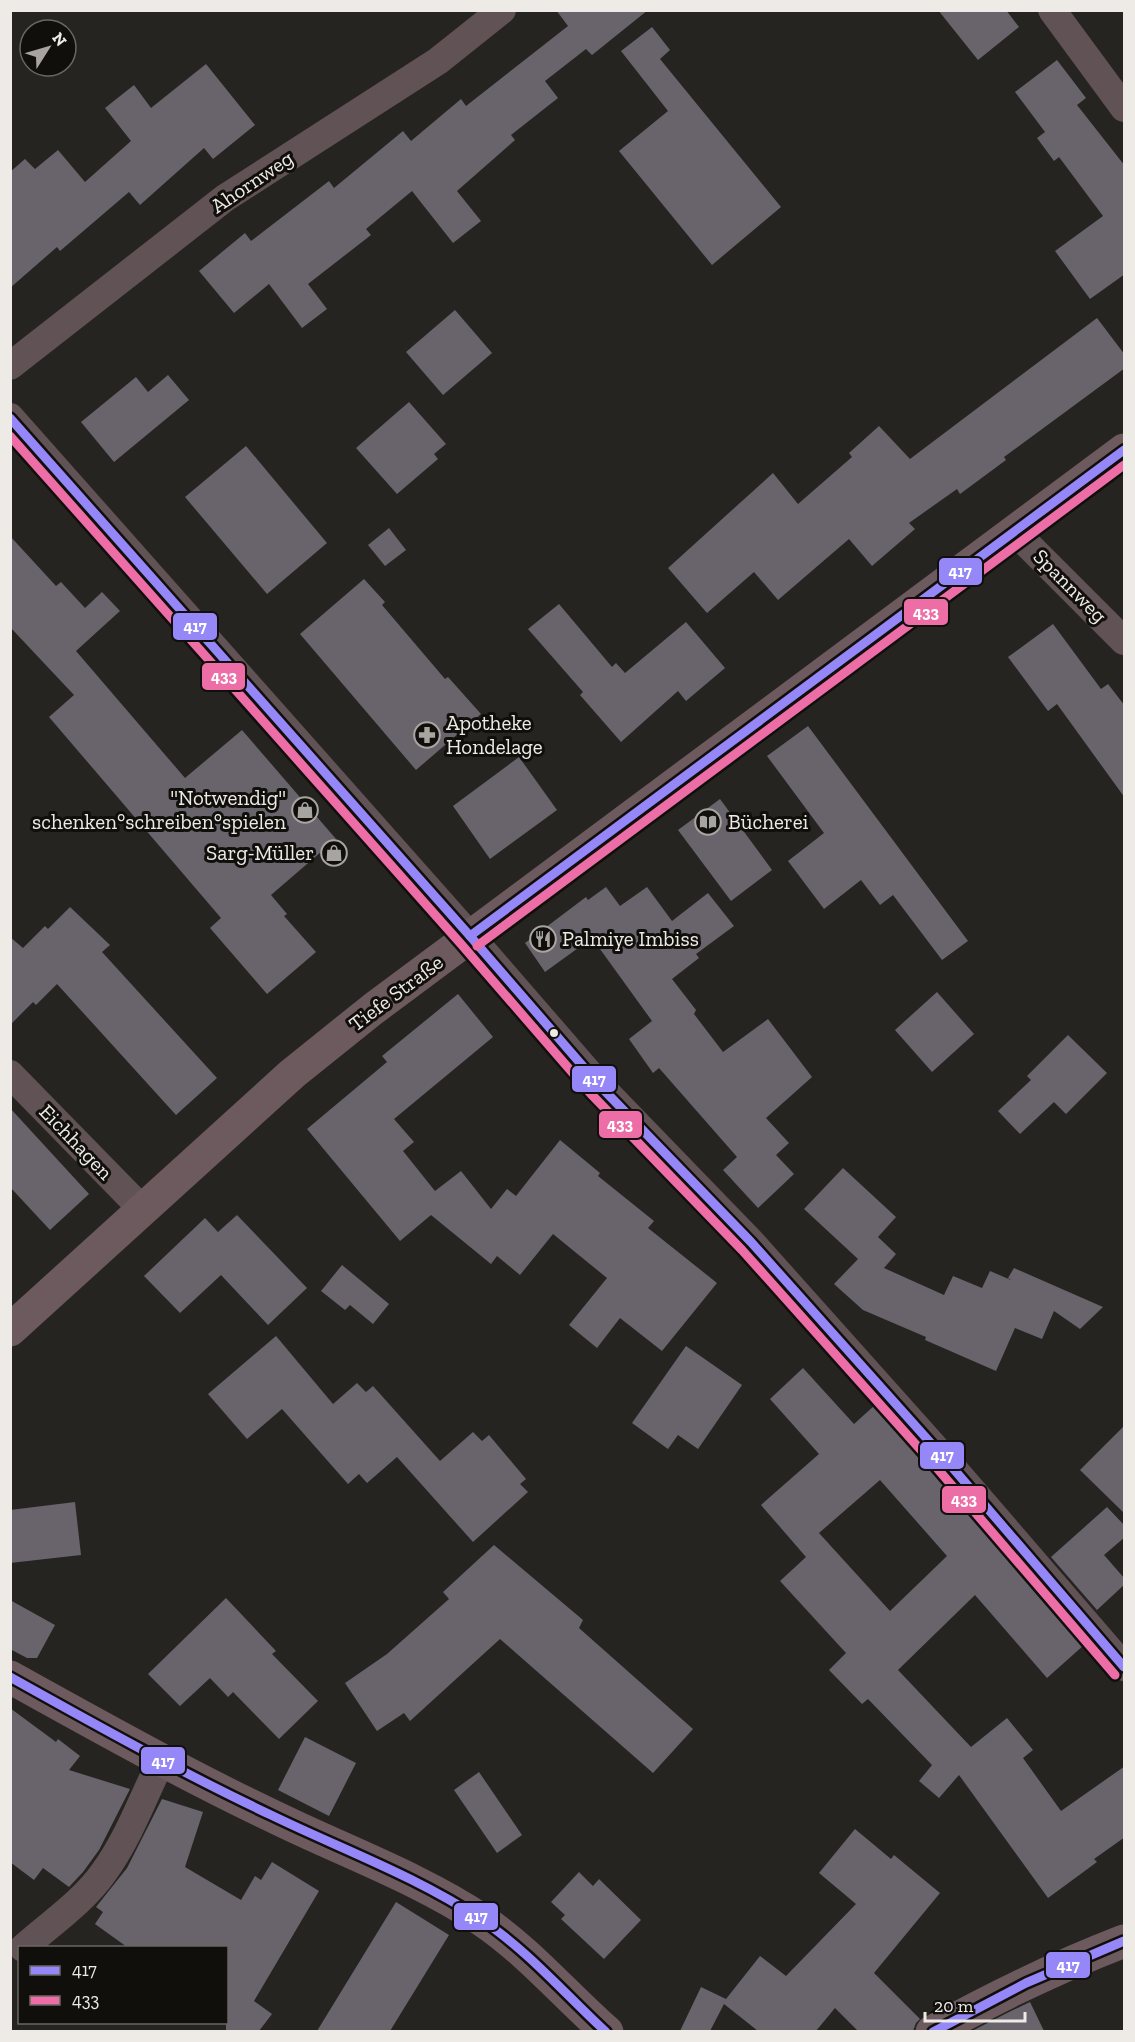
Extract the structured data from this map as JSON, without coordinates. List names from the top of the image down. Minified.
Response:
{"streets":{"main road":["Tiefe Straße"],"street":["Ahornweg","Spannweg","Eichhagen"]},"crossings":[["Spannweg","Tiefe Straße"],["Tiefe Straße","Eichhagen"]],"places":{"pharmacy":["Apotheke Hondelage"],"shop":["\"Notwendig\" schenken°schreiben°spielen","Sarg-Müller"],"library":["Bücherei"],"restaurant":["Palmiye Imbiss"]},"lines":["transit line 417","transit line 433"],"legend":["417","433"],"scale_bar":"20 m","north":"top right"}
